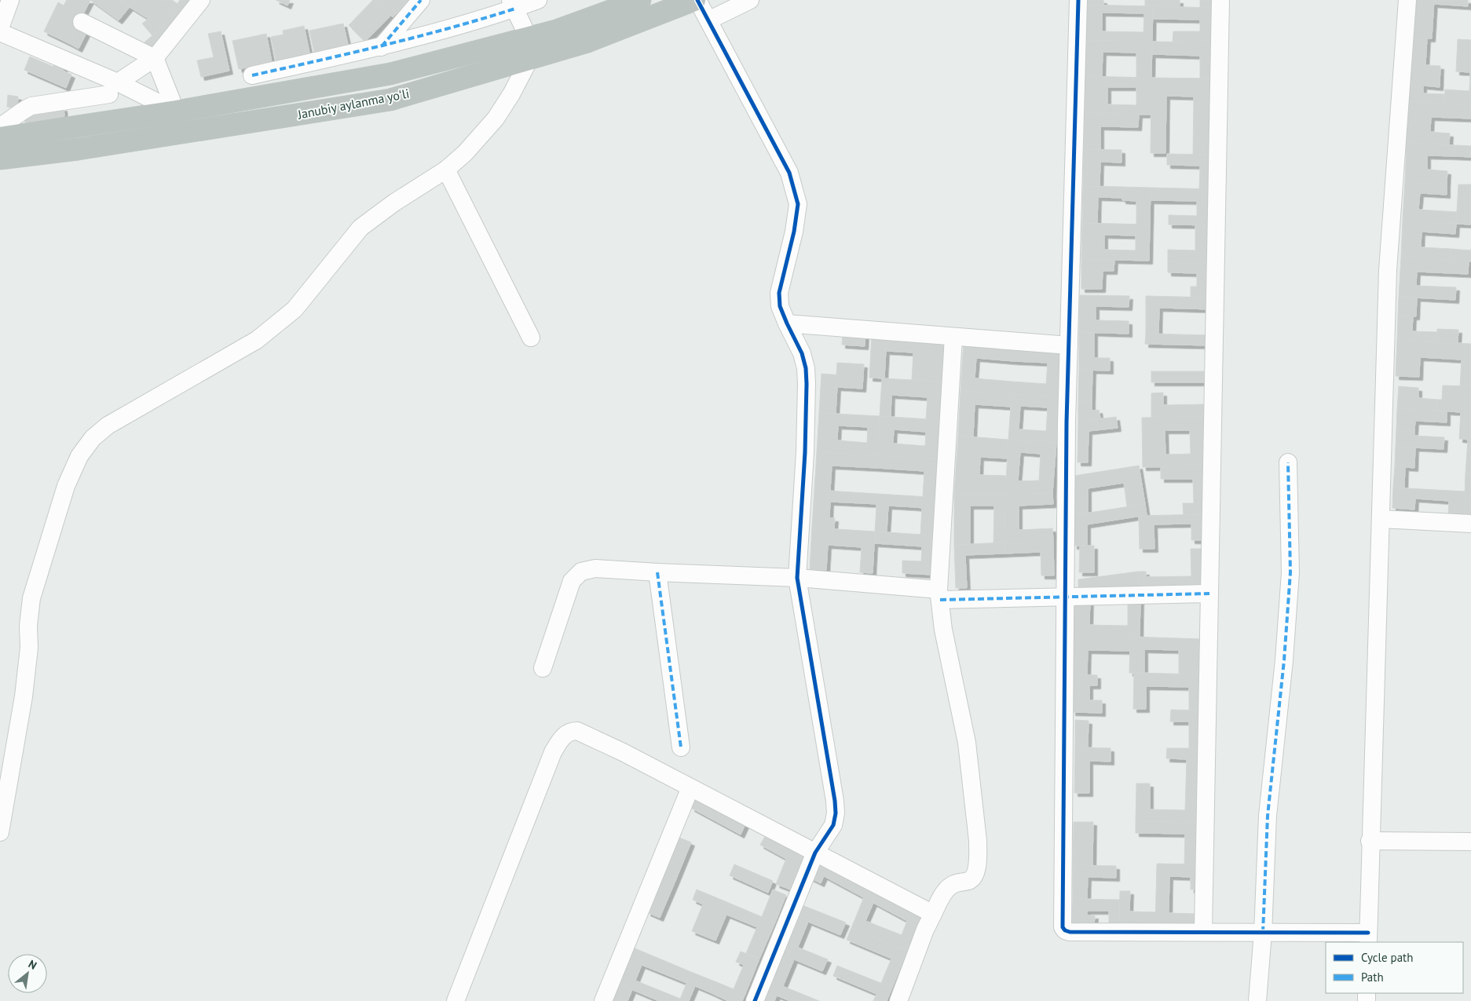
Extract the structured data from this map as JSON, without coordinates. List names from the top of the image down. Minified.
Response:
{"streets":{"highway":["Janubiy aylanma yoʻli"]},"legend":["Cycle path","Path"],"north":"top right"}
